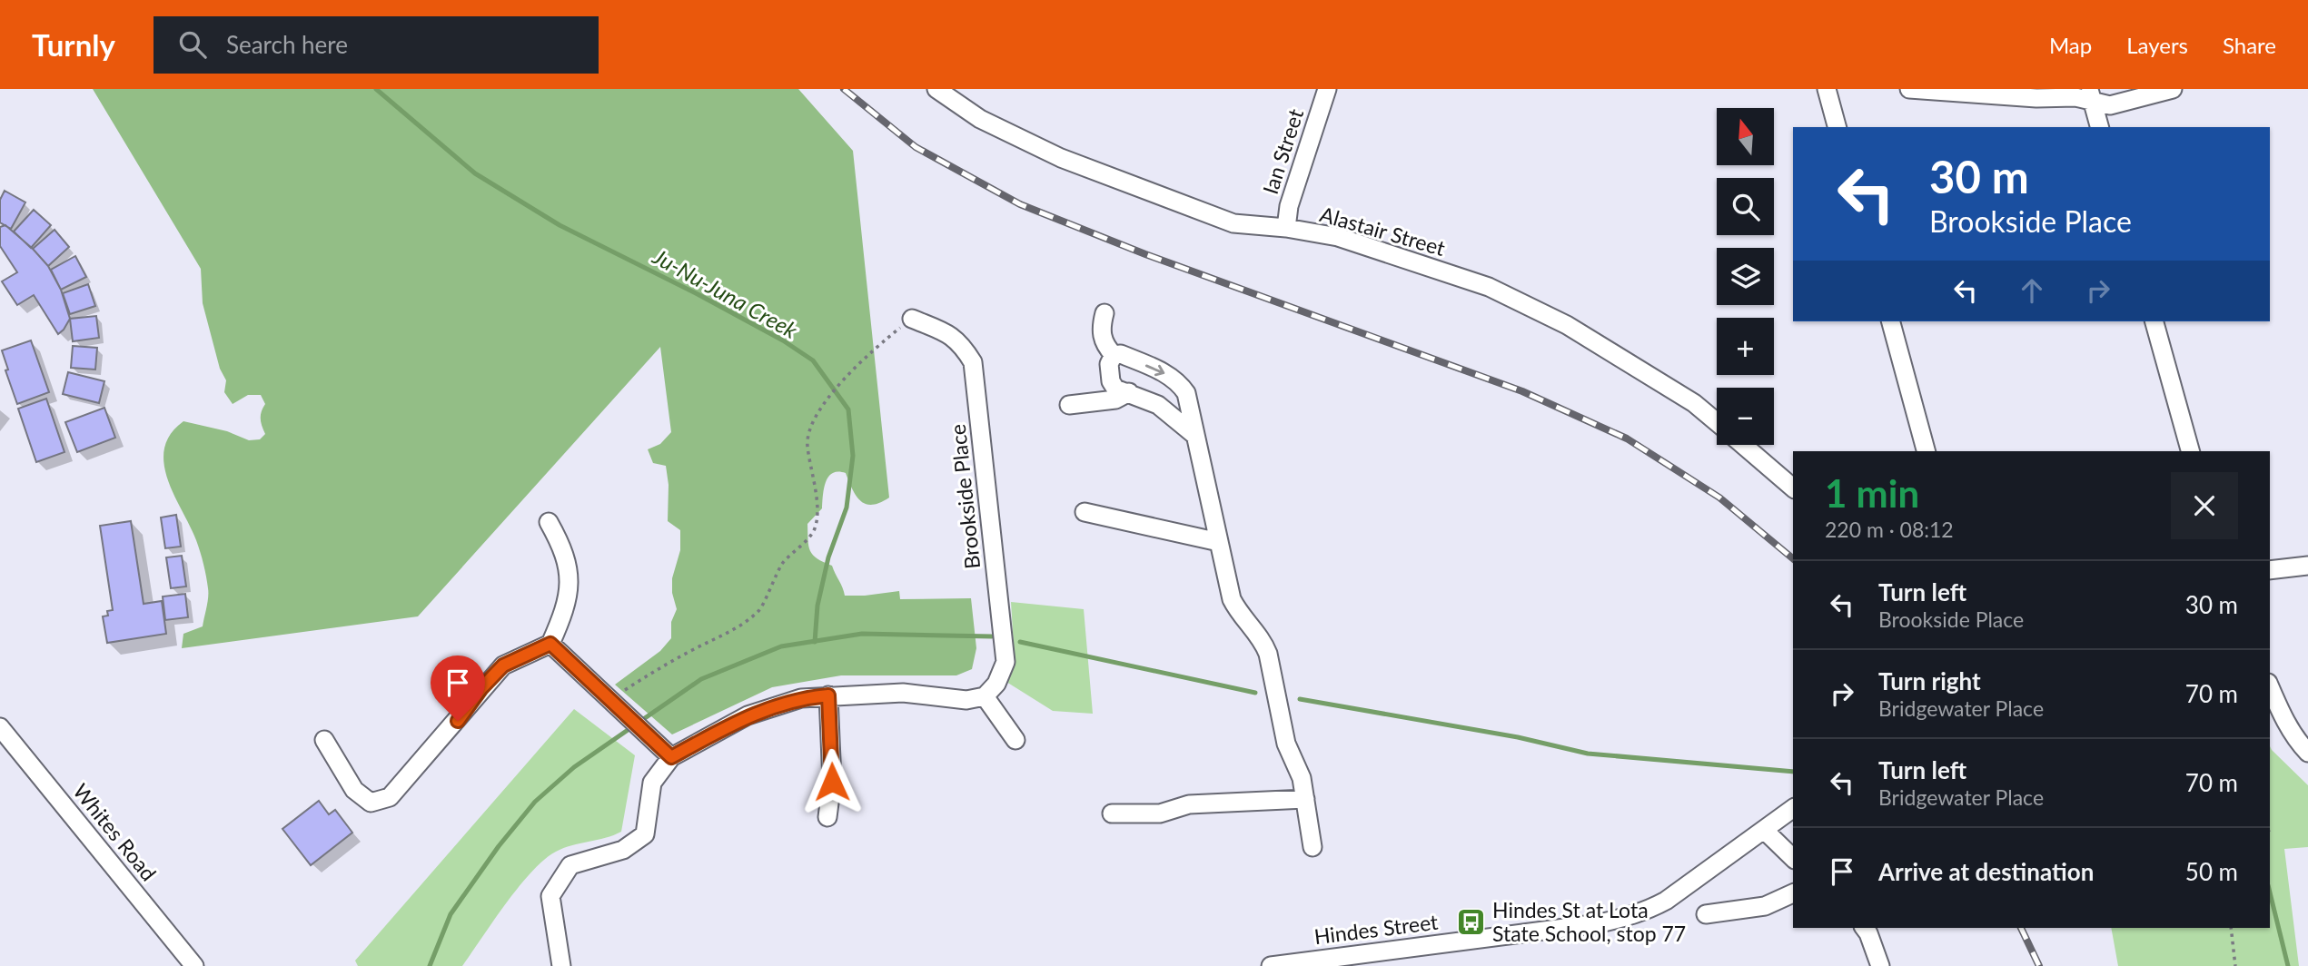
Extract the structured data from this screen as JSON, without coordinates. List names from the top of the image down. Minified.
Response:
{"streets":{"street":["Ian Street","Alastair Street","Brookside Place","Whites Road","Hindes Street"]},"crossings":[["Ian Street","Alastair Street"]],"water":["Ju-Nu-Juna Creek"],"places":{"bus stop":["Hindes St at Lota State School, stop 77"]},"north":"top","page":{"header":"Turnly","search":"Search here","nav":["Map","Layers","Share"],"map_buttons":["+","−"],"turn":["30 m","Brookside Place"],"heading":["1 min","220 m · 08:12"],"list":[{"name":"Turn left","note":"Brookside Place","value":"30 m"},{"name":"Turn right","note":"Bridgewater Place","value":"70 m"},{"name":"Turn left","note":"Bridgewater Place","value":"70 m"},{"name":"Arrive at destination","value":"50 m"}]}}
